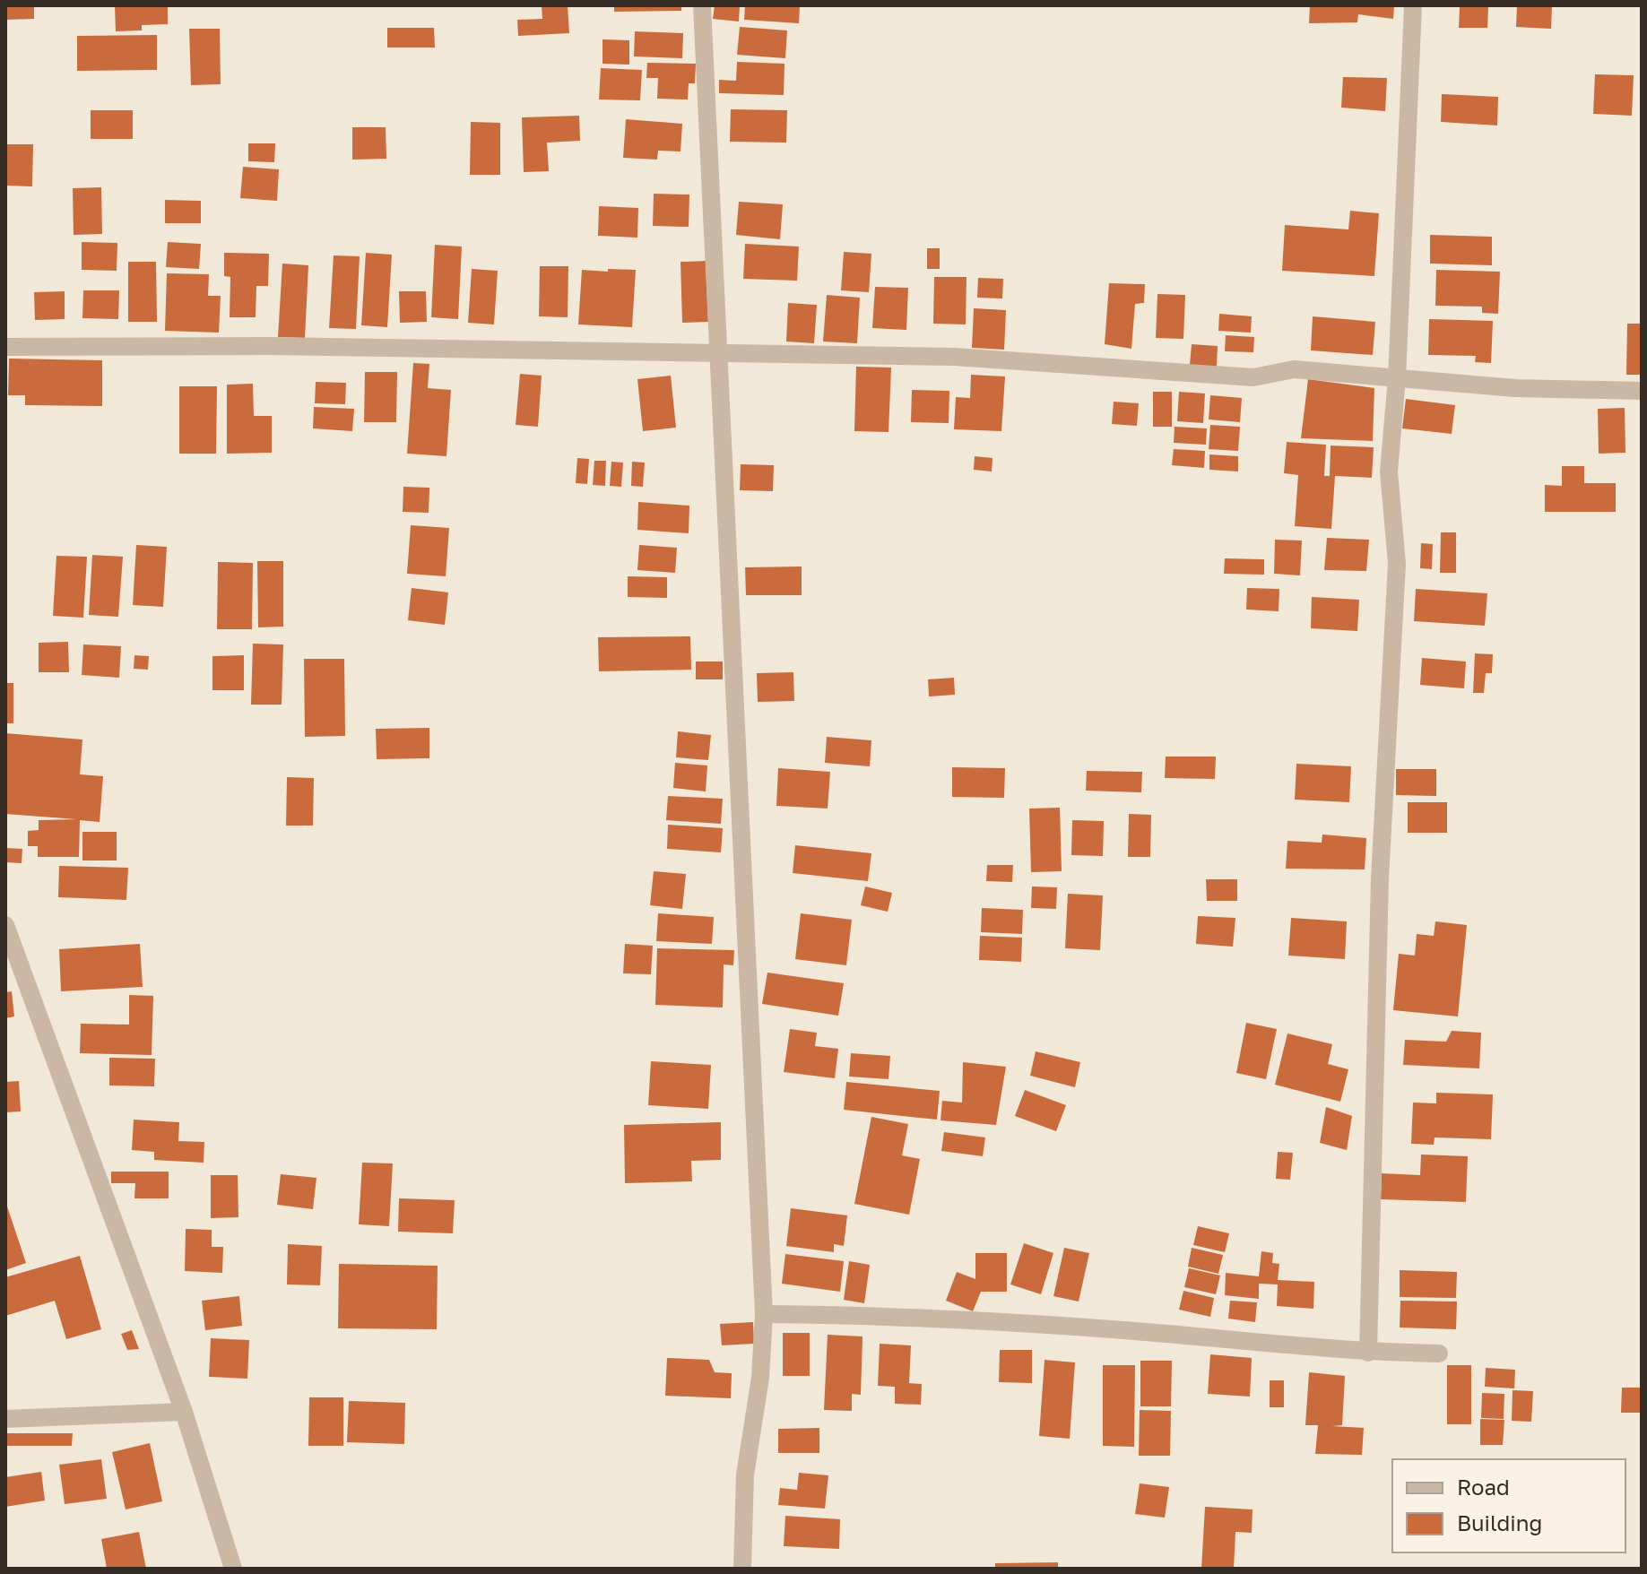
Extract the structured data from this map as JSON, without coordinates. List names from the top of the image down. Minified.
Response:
{"legend":["Road","Building"]}
